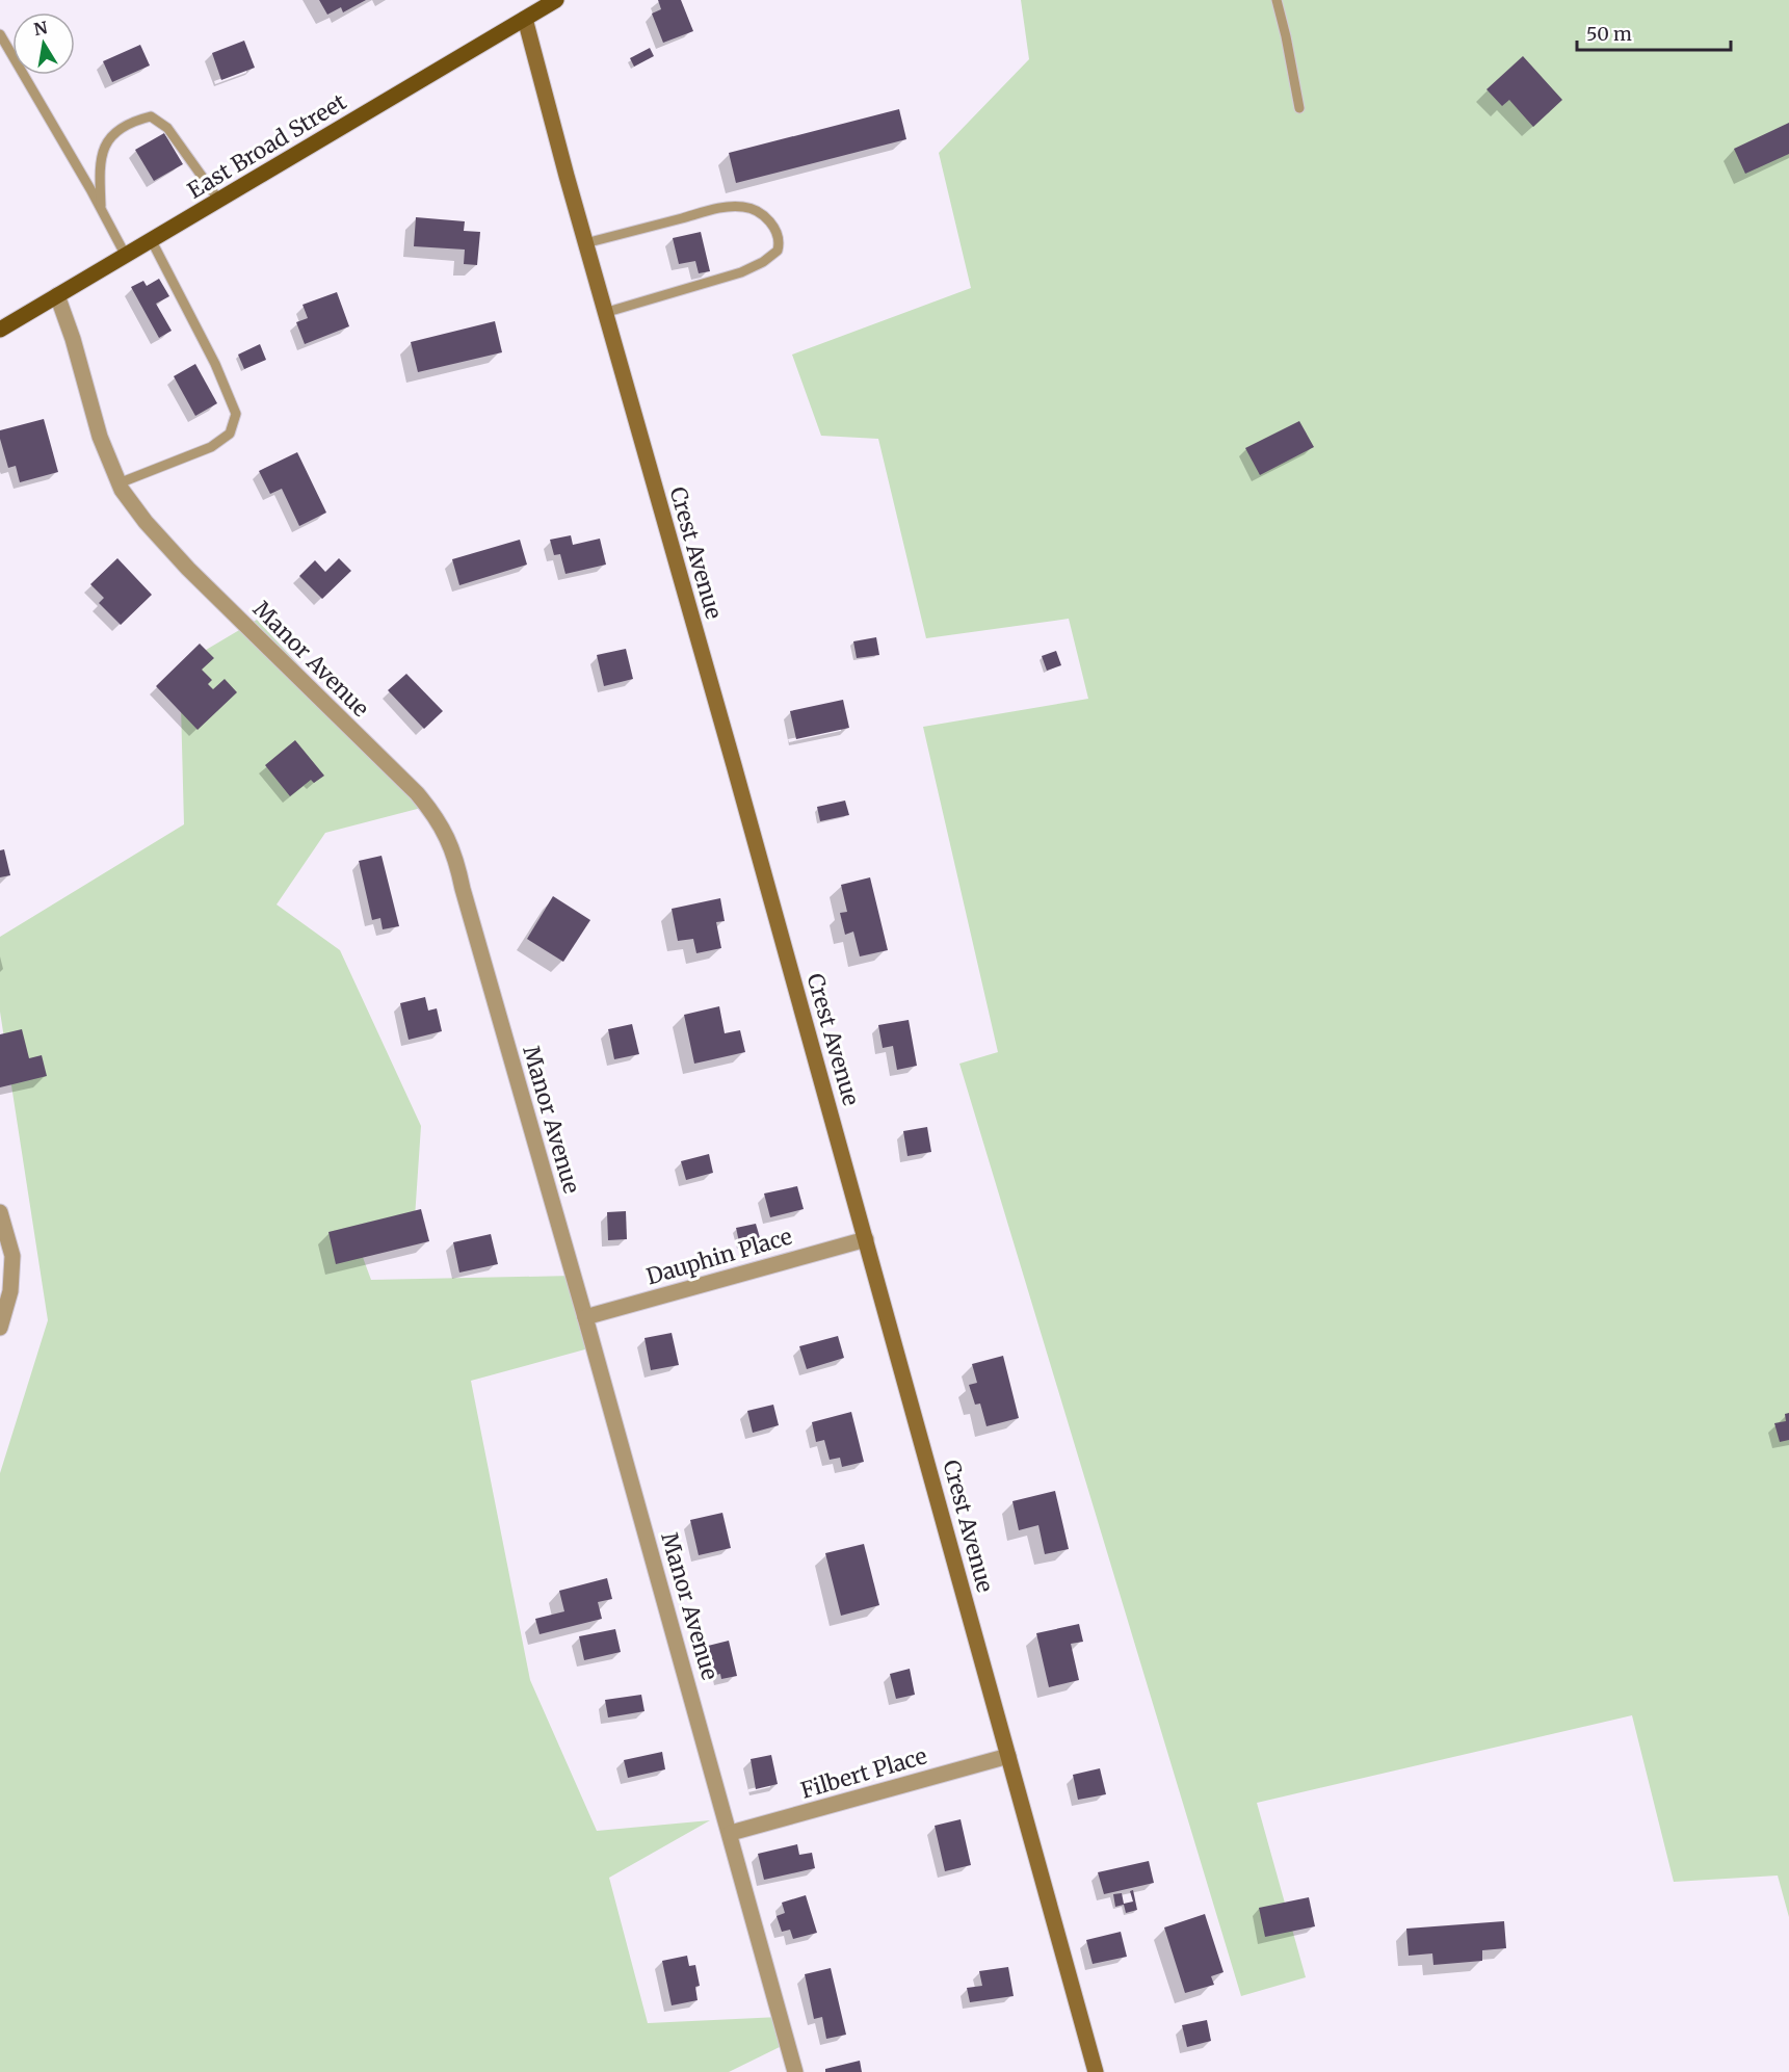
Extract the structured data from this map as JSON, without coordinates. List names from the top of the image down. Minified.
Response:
{"streets":{"main road":["East Broad Street"],"street":["Crest Avenue","Manor Avenue","Dauphin Place","Filbert Place"]},"crossings":[["East Broad Street","Crest Avenue"],["East Broad Street","Manor Avenue"],["Crest Avenue","Dauphin Place"],["Crest Avenue","Filbert Place"],["Manor Avenue","Dauphin Place"],["Manor Avenue","Filbert Place"]],"scale_bar":"50 m","north":"top"}
